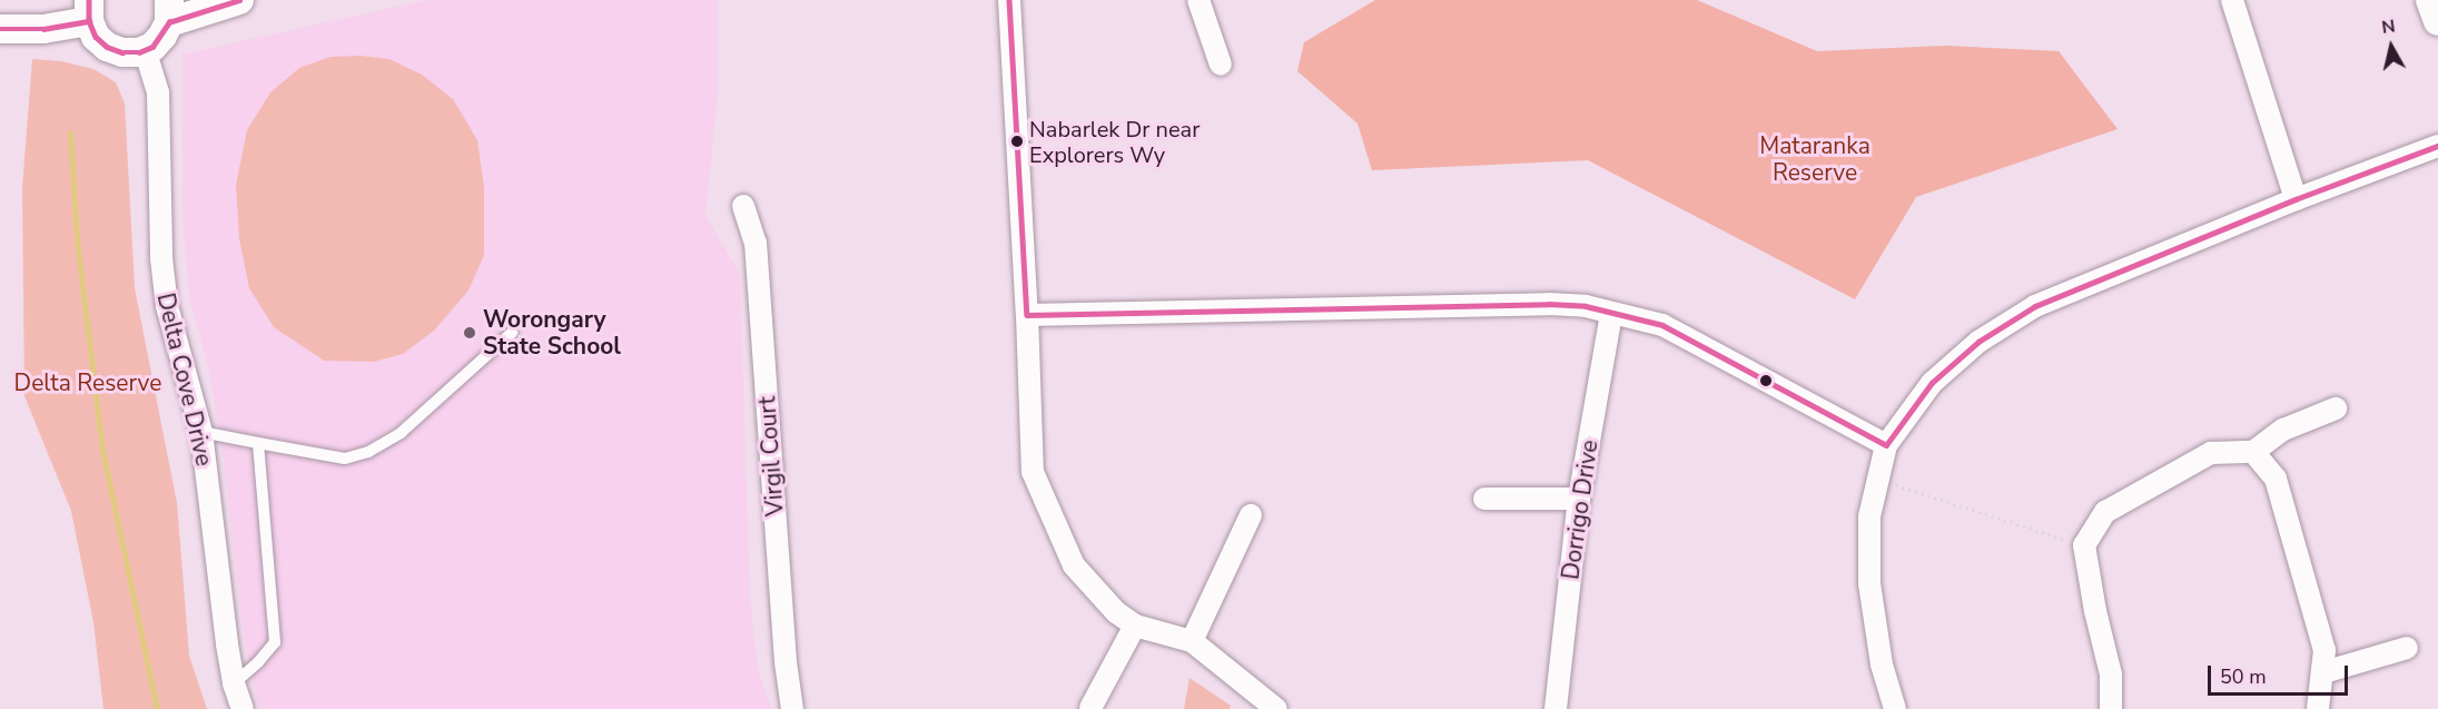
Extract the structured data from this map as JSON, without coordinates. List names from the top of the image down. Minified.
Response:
{"streets":{"street":["Delta Cove Drive","Virgil Court","Dorrigo Drive"]},"parks":["Mataranka Reserve","Delta Reserve"],"places":["Nabarlek Dr near Explorers Wy","Worongary State School"],"scale_bar":"50 m","north":"top"}
